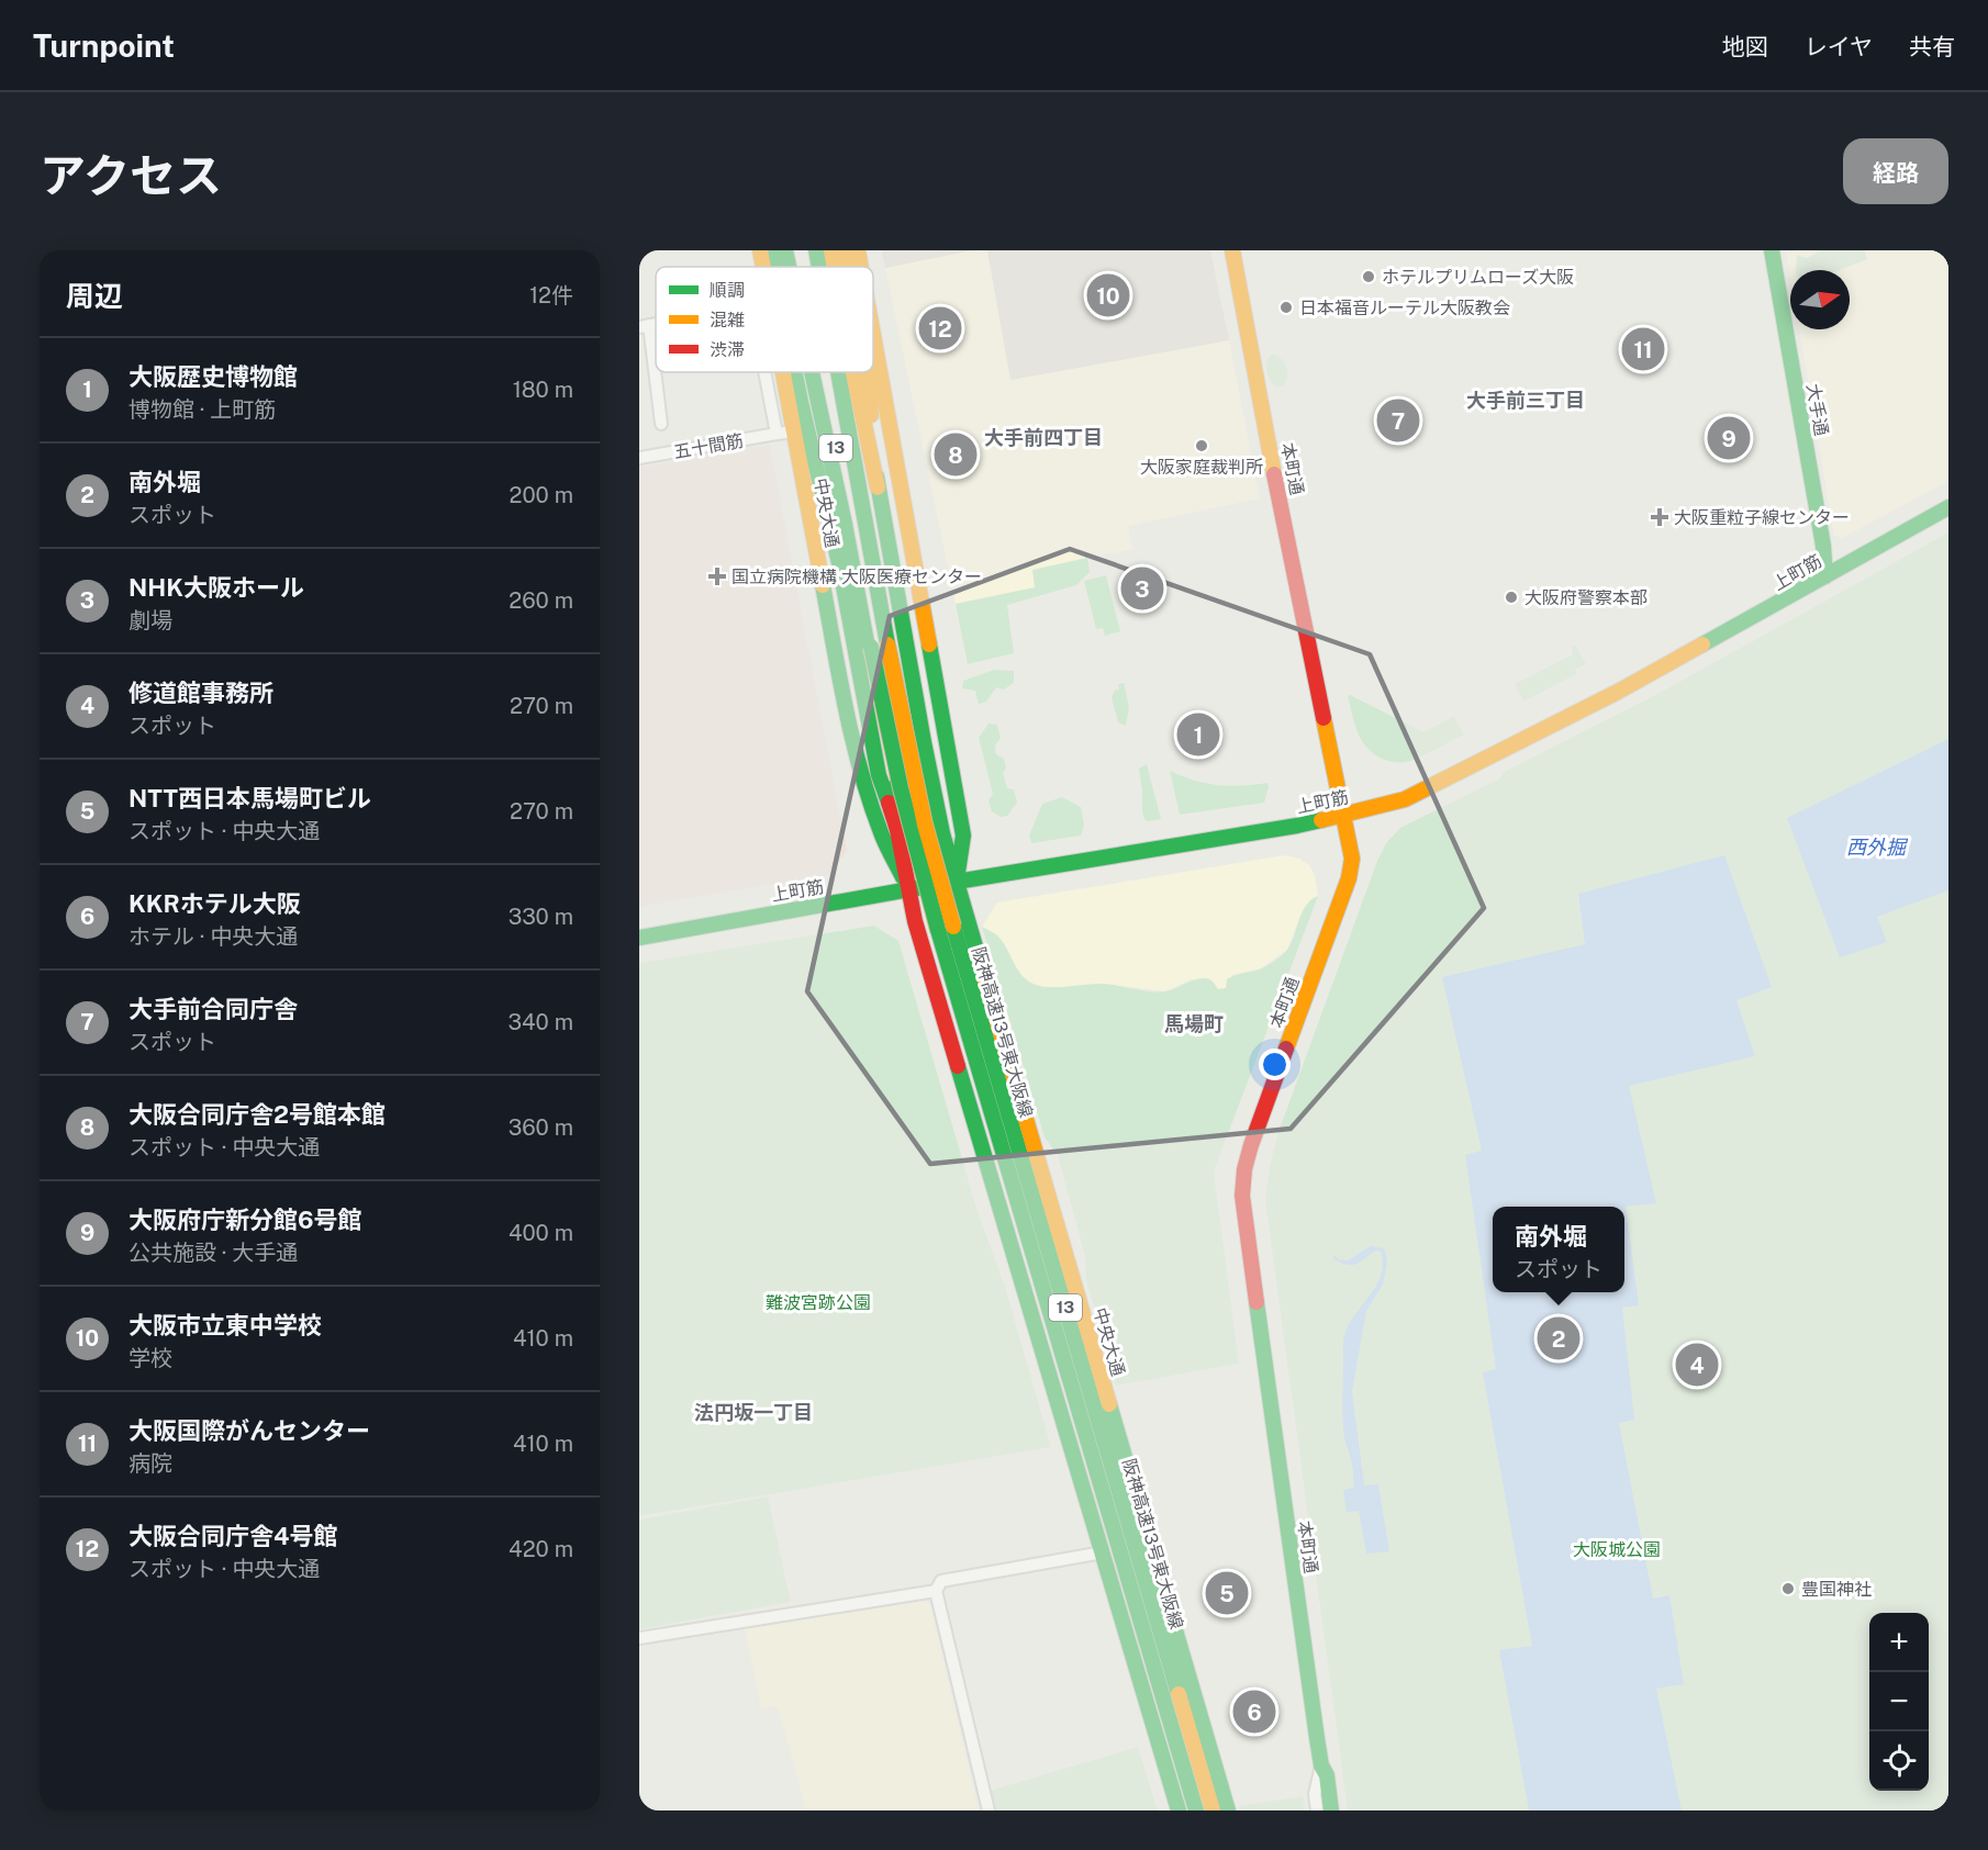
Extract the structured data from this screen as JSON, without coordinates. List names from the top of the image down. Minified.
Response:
{"streets":{"main road":["大手通","13","本町通","中央大通","上町筋","阪神高速13号東大阪線"],"street":["五十間筋"]},"crossings":[["大手通","上町筋"],["五十間筋","中央大通"],["本町通","上町筋"],["中央大通","上町筋"]],"districts":["大手前三丁目","大手前四丁目","馬場町","法円坂一丁目"],"water":["西外掘"],"parks":["難波宮跡公園","大阪城公園"],"places":{"other":["ホテルプリムローズ大阪","日本福音ルーテル大阪教会","大阪家庭裁判所","大阪府警察本部","豊国神社"],"health":["大阪重粒子線センター","国立病院機構 大阪医療センター"]},"legend":["順調","混雑","渋滞"],"north":"right","page":{"header":"Turnpoint","nav":["地図","レイヤ","共有"],"title":"アクセス","buttons":"経路","heading":["周辺","12件"],"pins":["10","12","11","7","9","8","3","1","2","4","5","6"],"list":[{"mark":"1","name":"大阪歴史博物館","note":"博物館 · 上町筋","value":"180 m"},{"mark":"2","name":"南外堀","note":"スポット","value":"200 m"},{"mark":"3","name":"NHK大阪ホール","note":"劇場","value":"260 m"},{"mark":"4","name":"修道館事務所","note":"スポット","value":"270 m"},{"mark":"5","name":"NTT西日本馬場町ビル","note":"スポット · 中央大通","value":"270 m"},{"mark":"6","name":"KKRホテル大阪","note":"ホテル · 中央大通","value":"330 m"},{"mark":"7","name":"大手前合同庁舎","note":"スポット","value":"340 m"},{"mark":"8","name":"大阪合同庁舎2号館本館","note":"スポット · 中央大通","value":"360 m"},{"mark":"9","name":"大阪府庁新分館6号館","note":"公共施設 · 大手通","value":"400 m"},{"mark":"10","name":"大阪市立東中学校","note":"学校","value":"410 m"},{"mark":"11","name":"大阪国際がんセンター","note":"病院","value":"410 m"},{"mark":"12","name":"大阪合同庁舎4号館","note":"スポット · 中央大通","value":"420 m"}],"popup":["南外堀","スポット"],"map_buttons":["+","−"]}}
